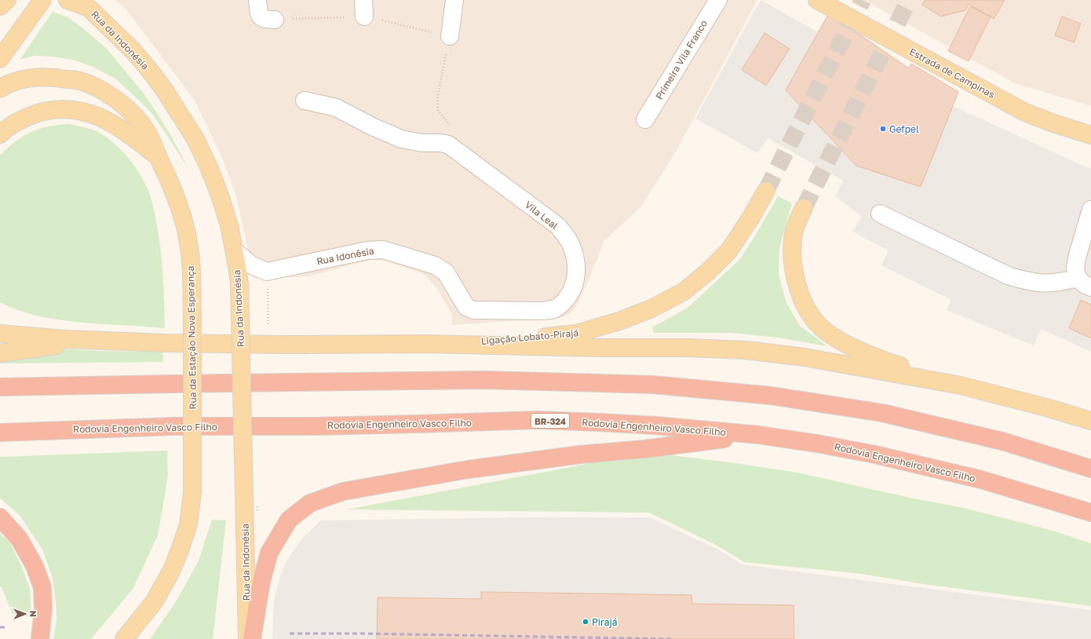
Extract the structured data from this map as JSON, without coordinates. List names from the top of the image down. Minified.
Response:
{"streets":{"highway":["BR-324","Rodovia Engenheiro Vasco Filho"],"main road":["Rua da Indonésia","Estrada de Campinas","Ligação Lobato-Pirajá","Rua da Estação Nova Esperança"],"street":["Primeira Vila Franco","Vila Leal","Rua Idonêsia"]},"crossings":[["Rua da Indonésia","Rua Idonêsia"],["Vila Leal","Rua Idonêsia"]],"places":["Gefpel","Pirajá"],"north":"right"}
